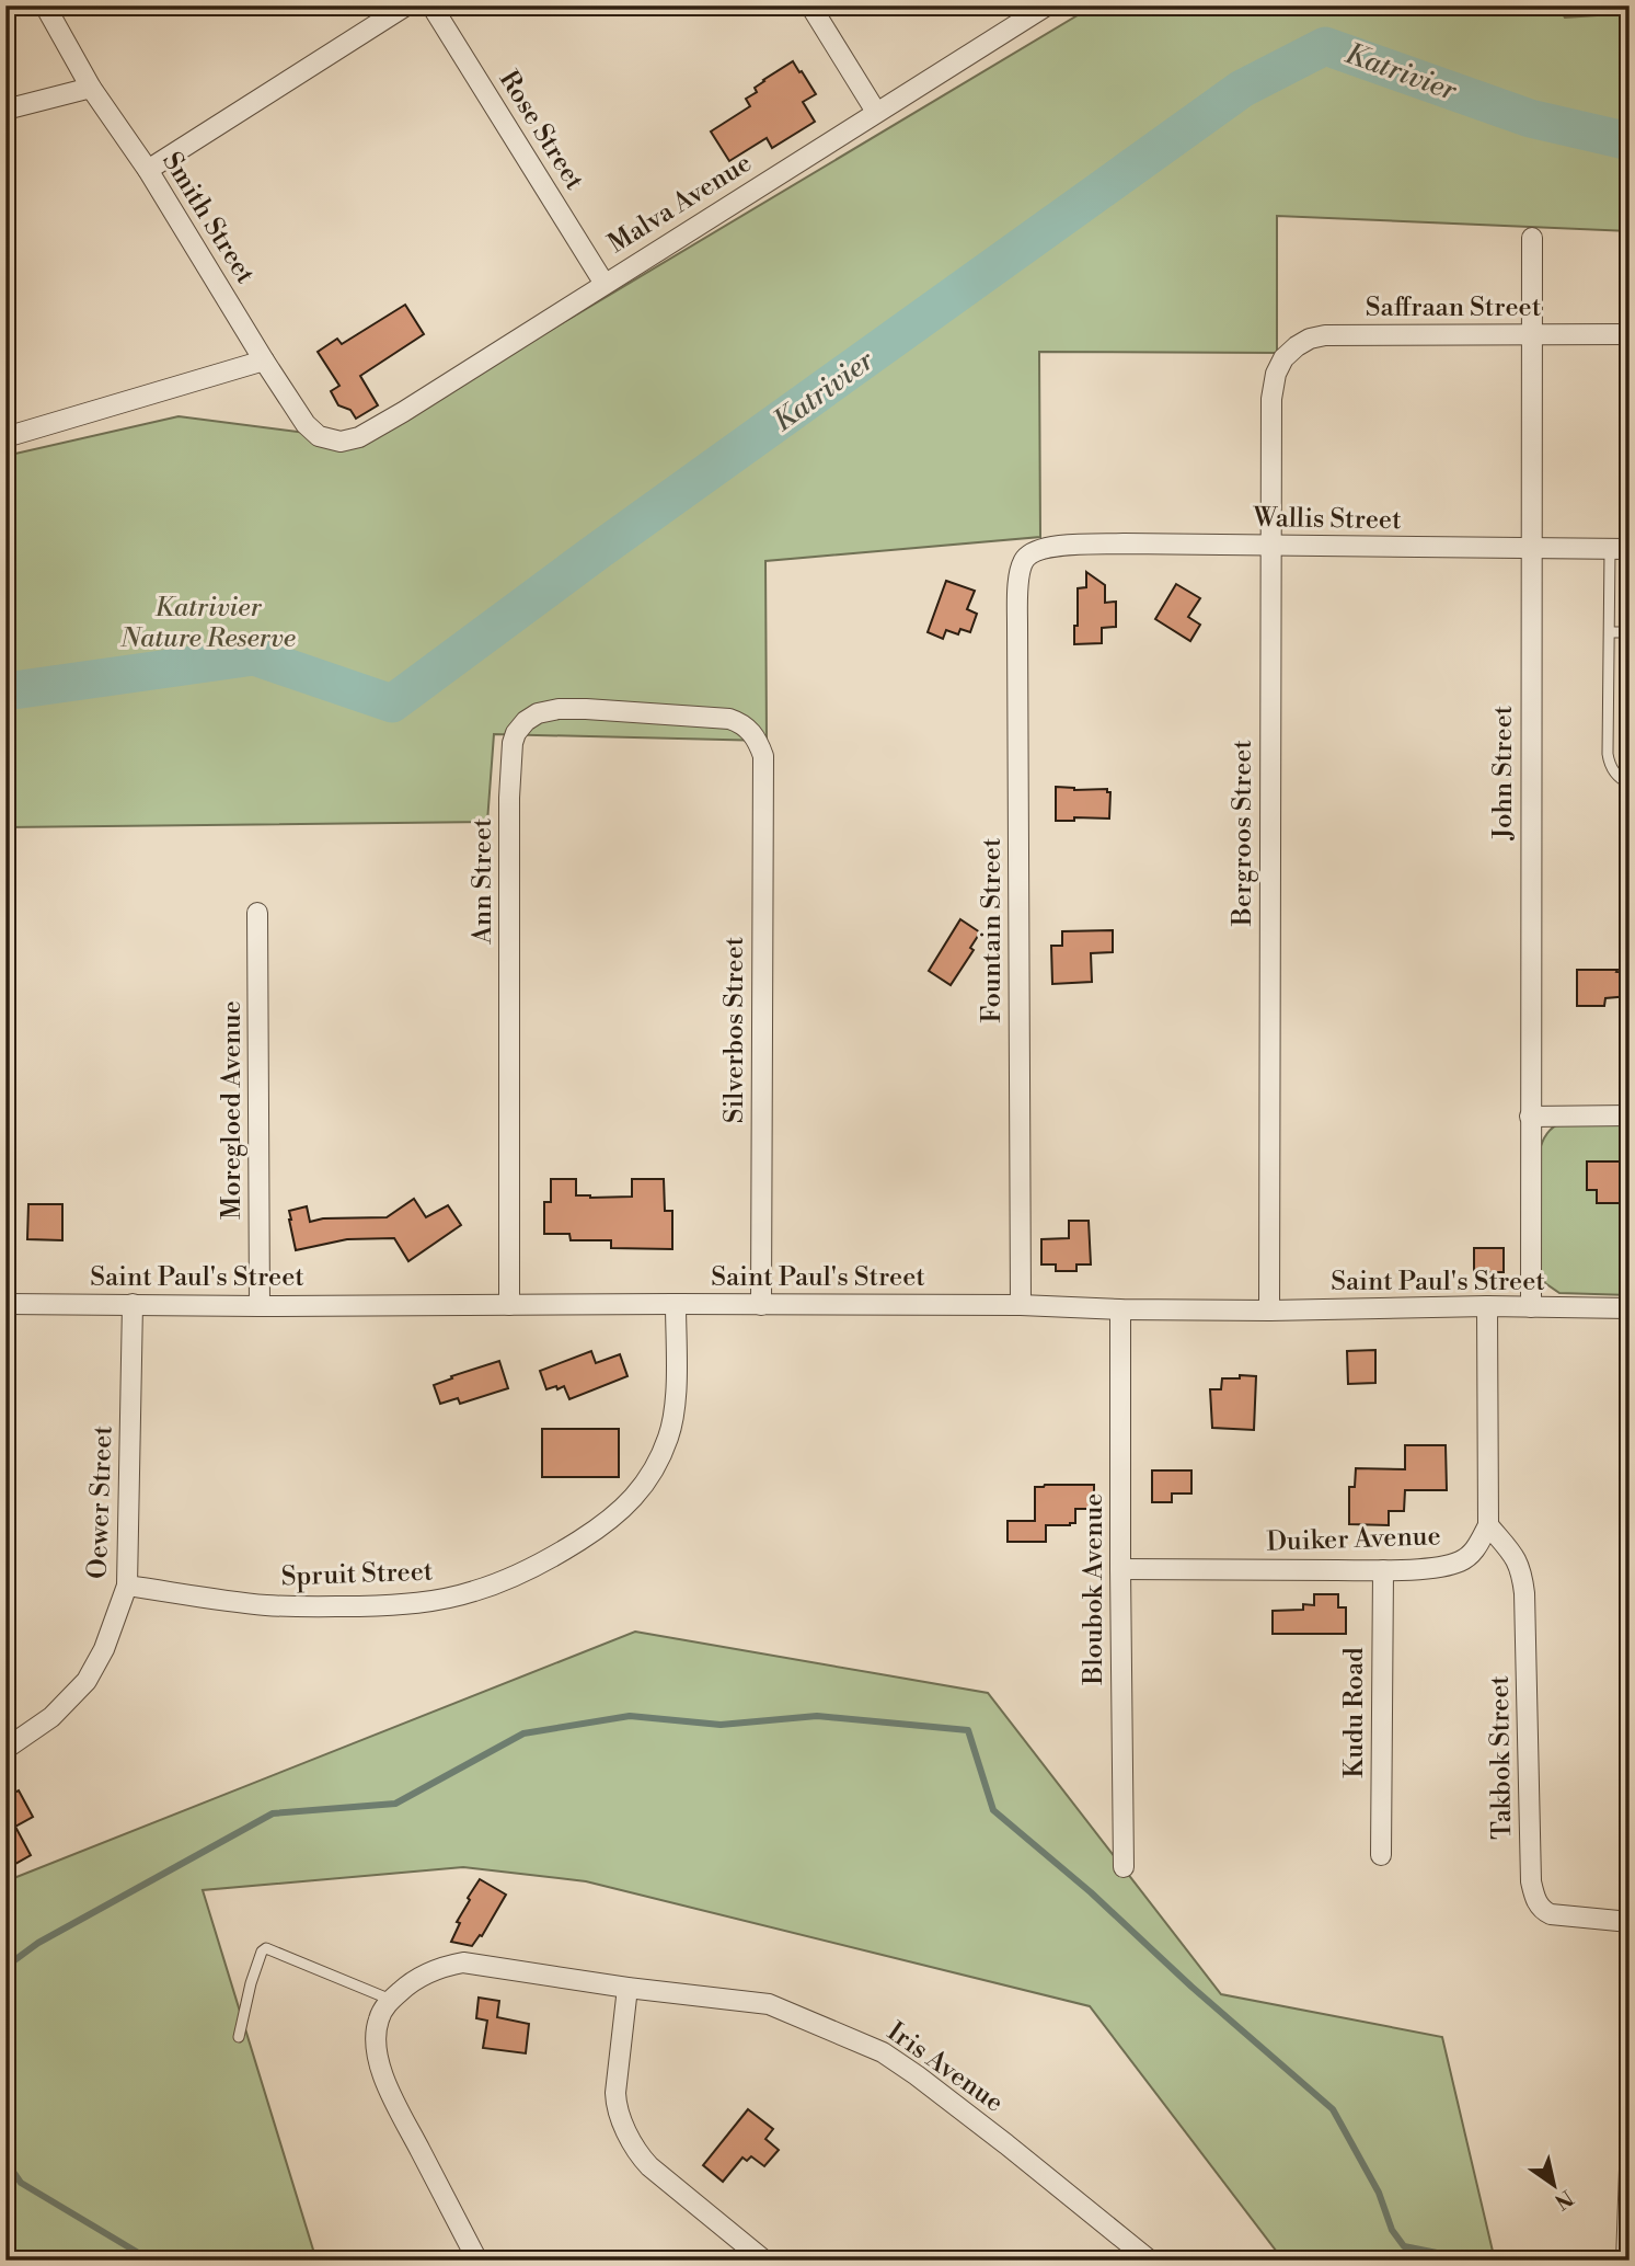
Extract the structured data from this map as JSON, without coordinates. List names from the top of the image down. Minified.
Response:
{"streets":{"street":["Rose Street","Malva Avenue","Smith Street","Saffraan Street","Wallis Street","John Street","Bergroos Street","Ann Street","Fountain Street","Silverbos Street","Moregloed Avenue","Saint Paul's Street","Oewer Street","Duiker Avenue","Spruit Street","Bloubok Avenue","Kudu Road","Takbok Street","Iris Avenue"]},"crossings":[["Rose Street","Malva Avenue"],["Malva Avenue","Smith Street"],["Saffraan Street","John Street"],["Saffraan Street","Bergroos Street"],["Wallis Street","John Street"],["Wallis Street","Bergroos Street"],["Wallis Street","Fountain Street"],["John Street","Saint Paul's Street"],["Bergroos Street","Saint Paul's Street"],["Ann Street","Silverbos Street"],["Ann Street","Saint Paul's Street"],["Fountain Street","Saint Paul's Street"],["Silverbos Street","Saint Paul's Street"],["Moregloed Avenue","Saint Paul's Street"],["Saint Paul's Street","Oewer Street"],["Saint Paul's Street","Spruit Street"],["Saint Paul's Street","Bloubok Avenue"],["Oewer Street","Spruit Street"],["Duiker Avenue","Bloubok Avenue"],["Duiker Avenue","Kudu Road"],["Duiker Avenue","Takbok Street"]],"water":["Katrivier"],"parks":["Katrivier Nature Reserve"],"north":"bottom right"}
